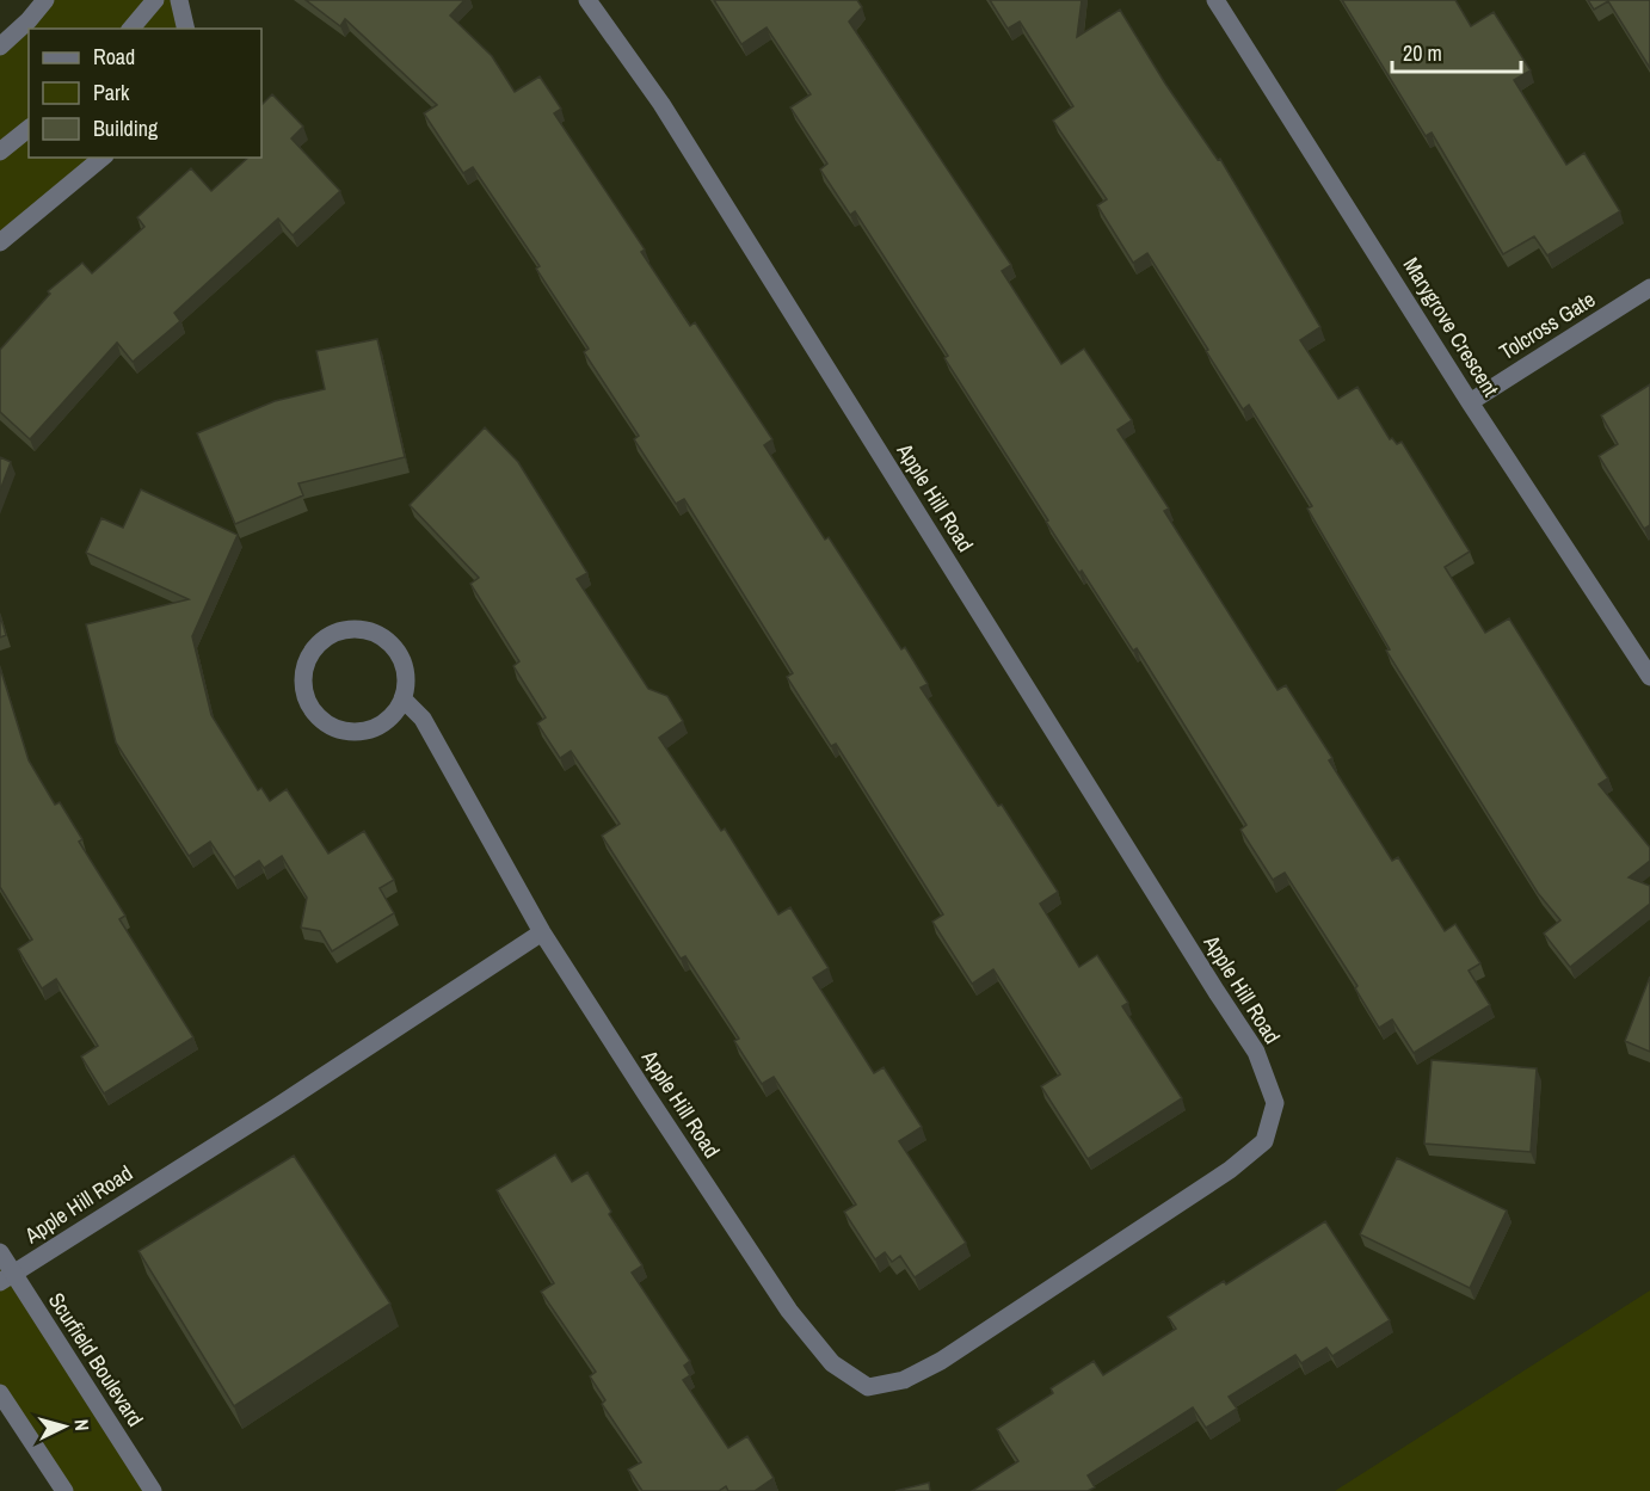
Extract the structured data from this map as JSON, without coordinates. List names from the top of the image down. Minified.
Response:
{"streets":{"street":["Tolcross Gate","Marygrove Crescent","Apple Hill Road","Scurfield Boulevard"]},"crossings":[["Tolcross Gate","Marygrove Crescent"],["Apple Hill Road","Scurfield Boulevard"]],"legend":["Road","Park","Building"],"scale_bar":"20 m","north":"right"}
